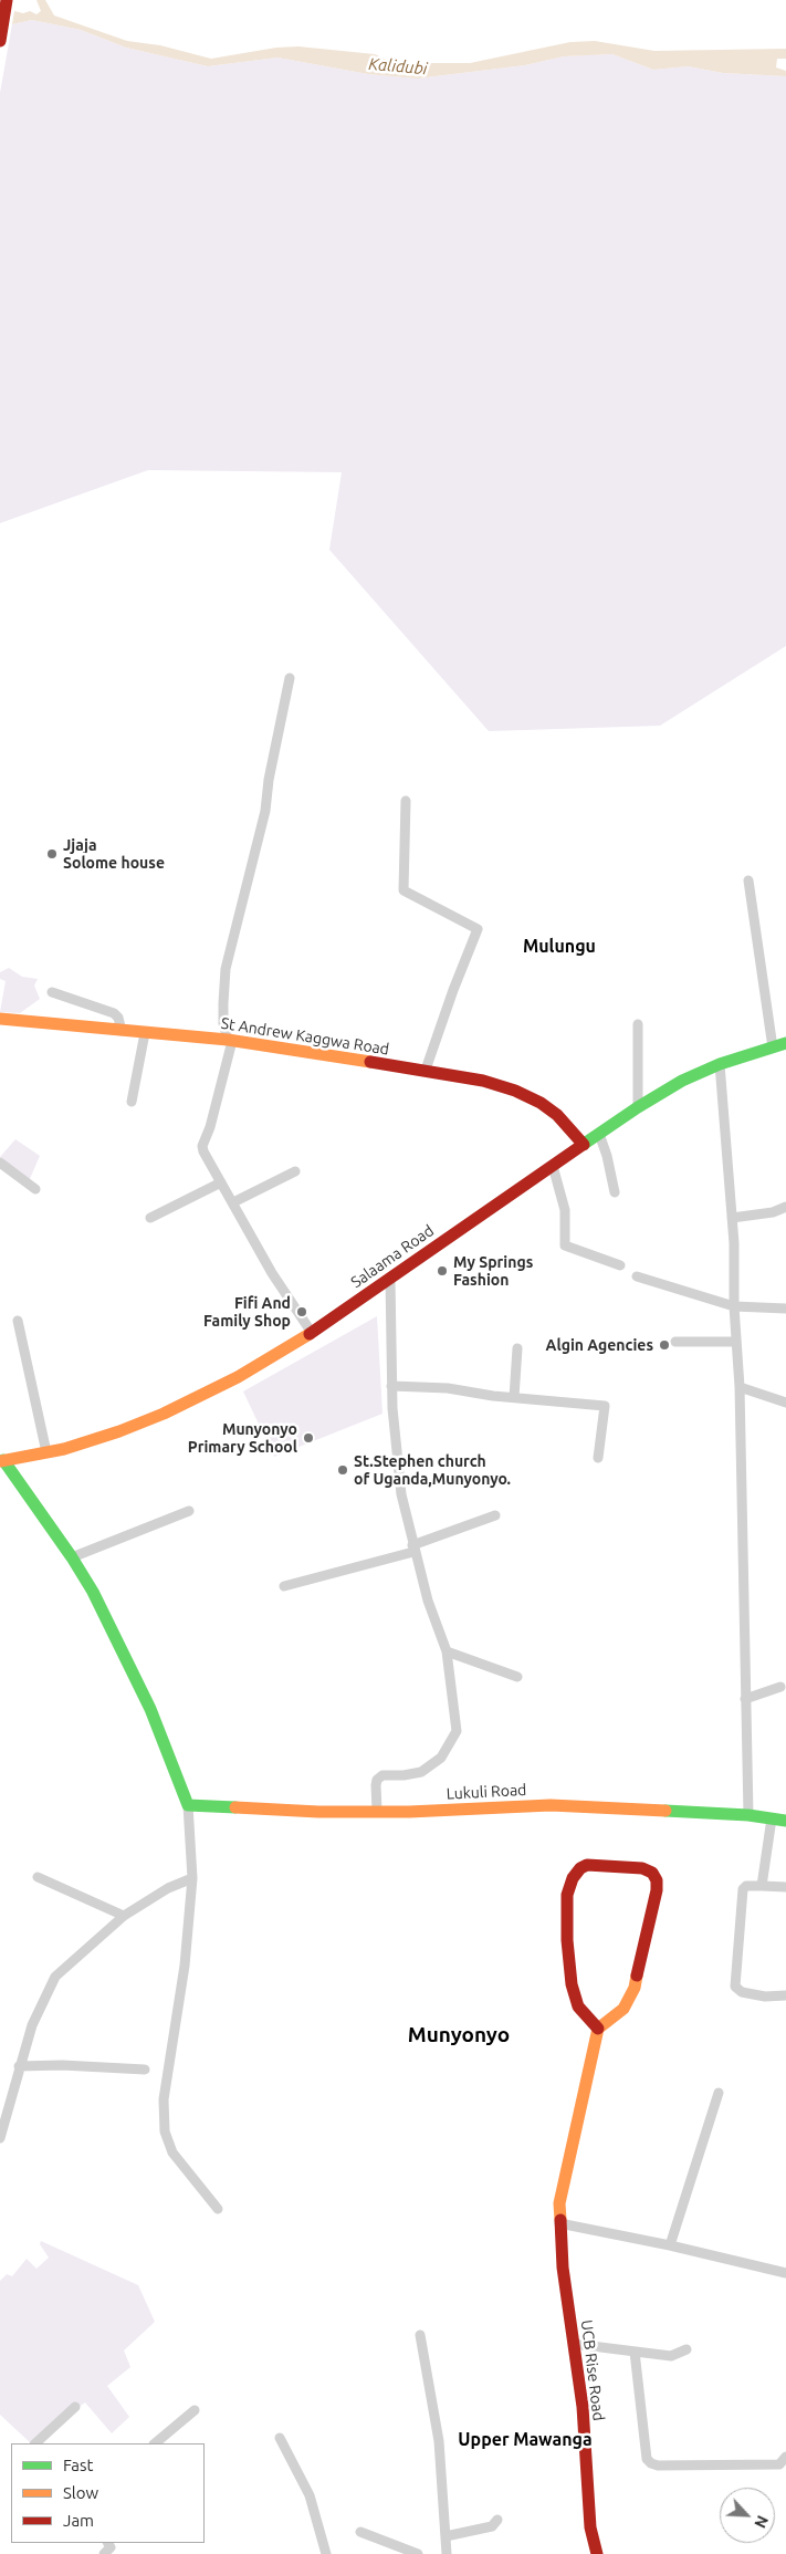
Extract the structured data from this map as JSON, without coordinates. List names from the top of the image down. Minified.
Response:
{"streets":{"main road":["St Andrew Kaggwa Road","Salaama Road","Lukuli Road","UCB Rise Road"]},"crossings":[["St Andrew Kaggwa Road","Salaama Road"]],"districts":["Mulungu","Munyonyo","Upper Mawanga"],"water":["Kalidubi"],"places":["Jjaja Solome house","My Springs Fashion","Fifi And Family Shop","Algin Agencies","Munyonyo Primary School","St.Stephen church of Uganda,Munyonyo."],"legend":["Fast","Slow","Jam"],"north":"bottom right"}
